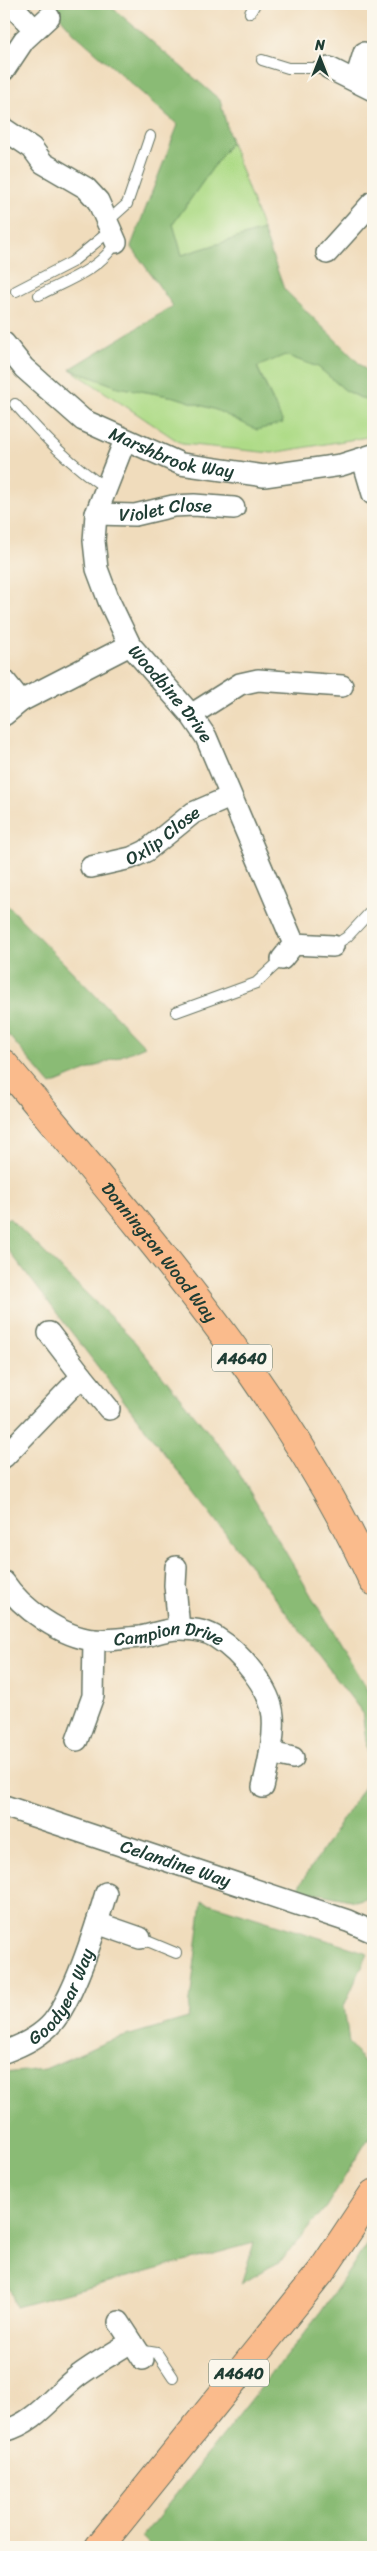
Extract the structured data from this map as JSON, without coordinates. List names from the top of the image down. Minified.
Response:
{"streets":{"main road":["Donnington Wood Way","A4640"],"street":["Marshbrook Way","Violet Close","Woodbine Drive","Oxlip Close","Campion Drive","Celandine Way","Goodyear Way"]},"crossings":[["Marshbrook Way","Woodbine Drive"],["Violet Close","Woodbine Drive"],["Woodbine Drive","Oxlip Close"]],"north":"top"}
